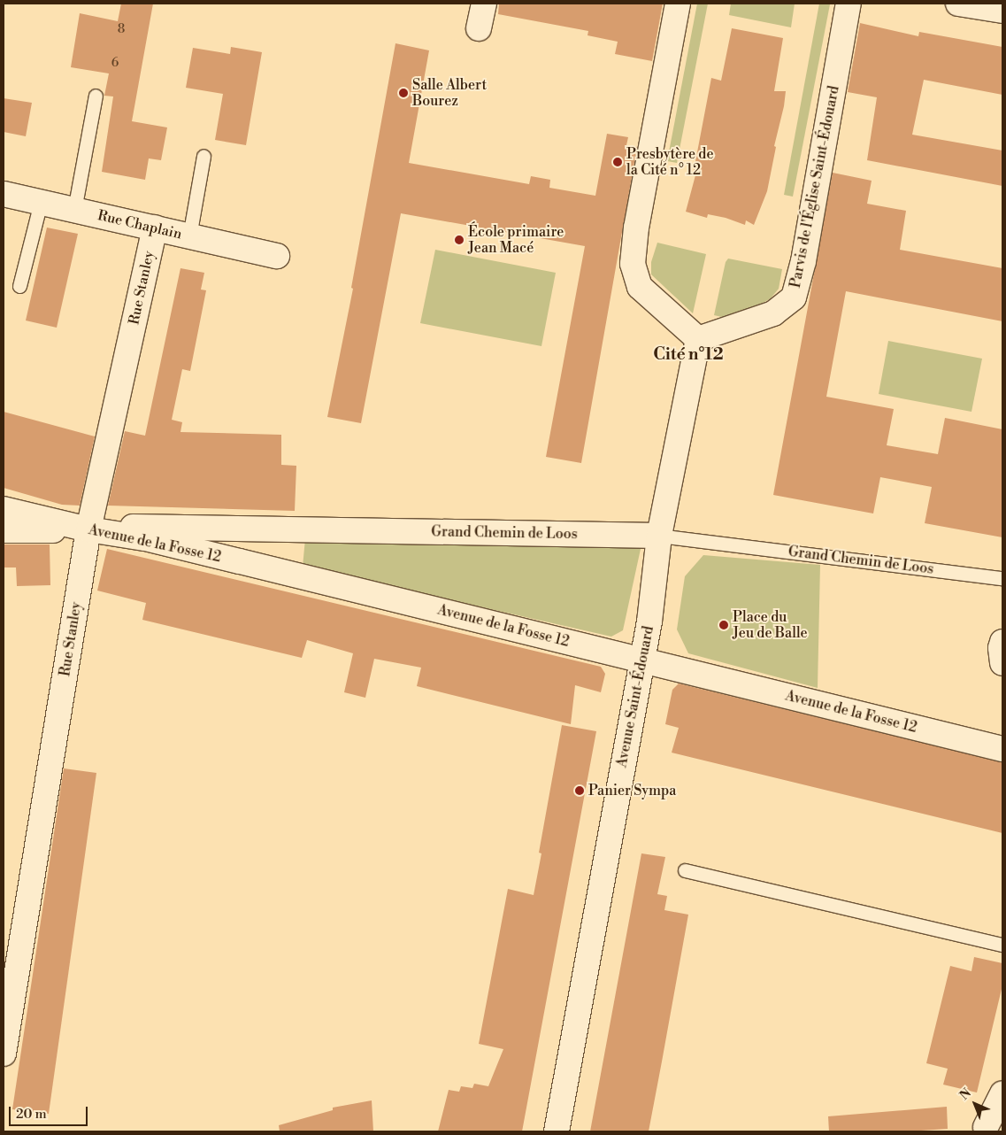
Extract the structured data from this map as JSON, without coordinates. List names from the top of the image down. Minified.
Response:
{"streets":{"street":["Parvis de l'Église Saint-Édouard","Rue Chaplain","Rue Stanley","Grand Chemin de Loos","Avenue de la Fosse 12","Avenue Saint-Édouard"]},"crossings":[["Parvis de l'Église Saint-Édouard","Avenue Saint-Édouard"],["Rue Chaplain","Rue Stanley"],["Rue Stanley","Grand Chemin de Loos"],["Rue Stanley","Avenue de la Fosse 12"],["Grand Chemin de Loos","Avenue de la Fosse 12"],["Grand Chemin de Loos","Avenue Saint-Édouard"],["Avenue de la Fosse 12","Avenue Saint-Édouard"]],"districts":["Cité n°12"],"places":["Salle Albert Bourez","Presbytère de la Cité n° 12","École primaire Jean Macé","Place du Jeu de Balle","Panier Sympa"],"house_numbers":["8","6"],"scale_bar":"20 m","north":"top left"}
